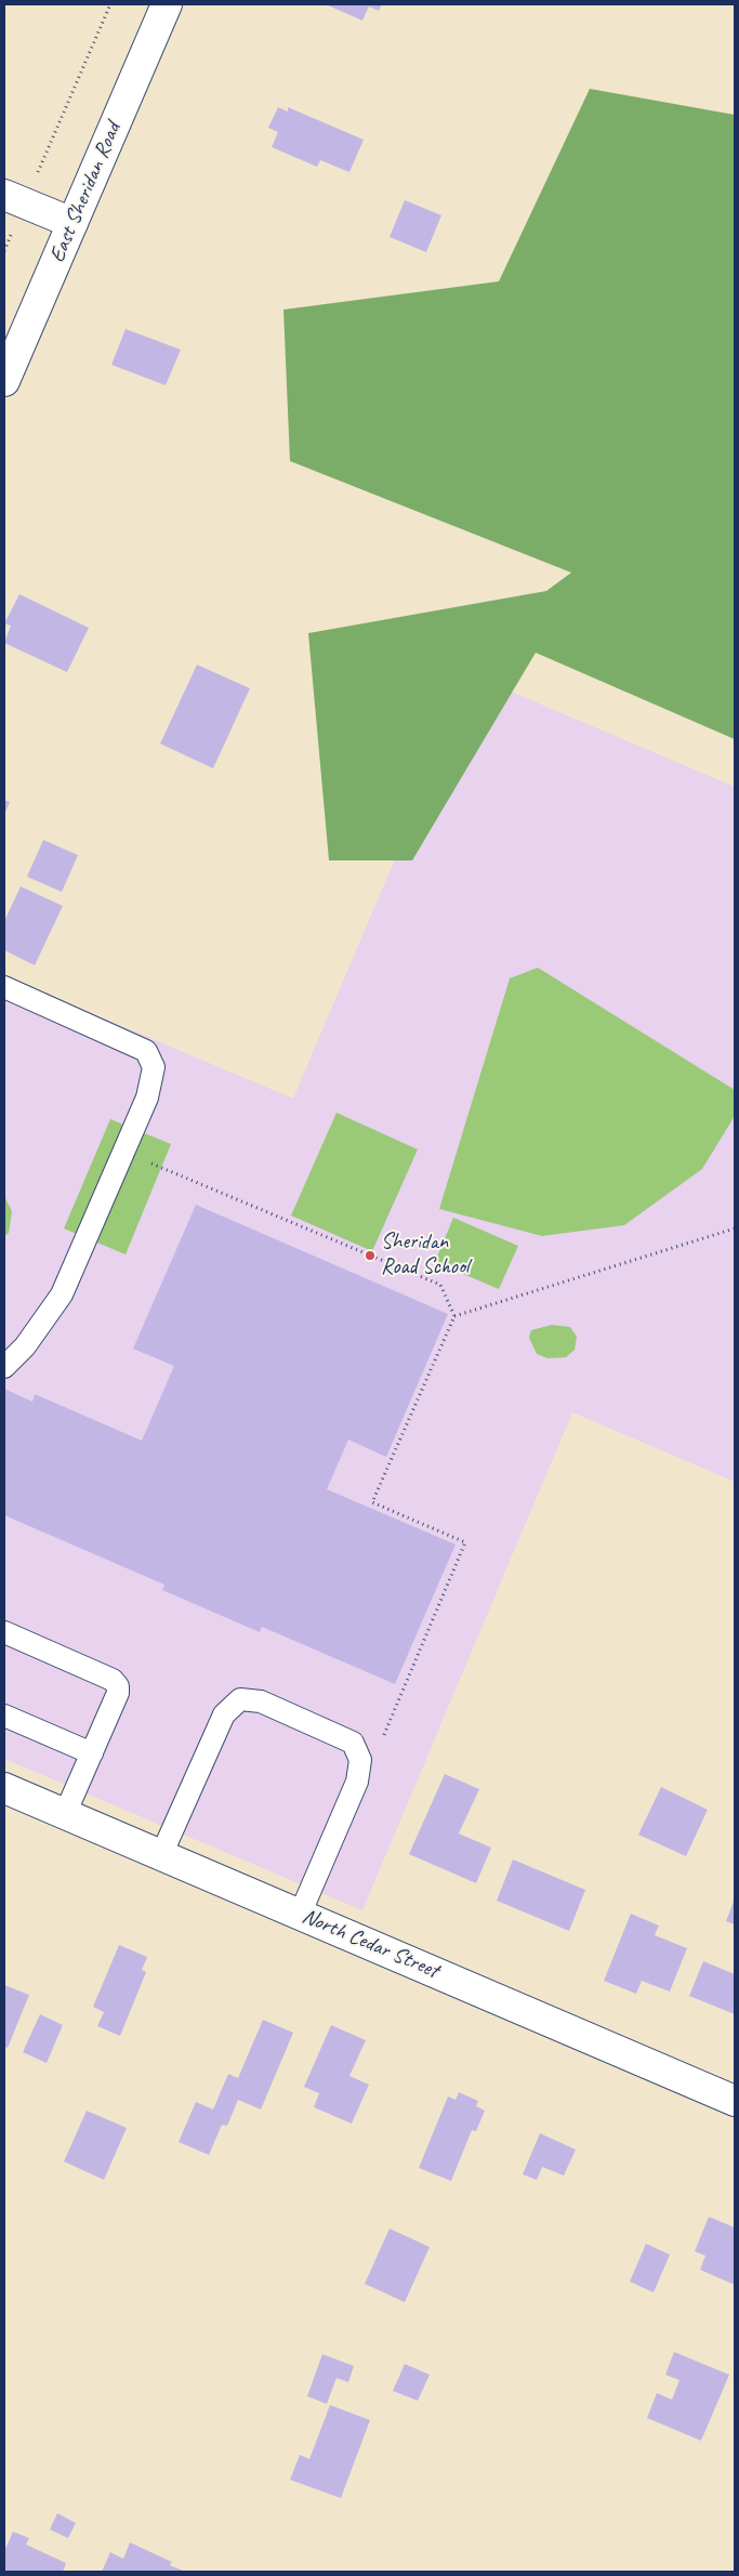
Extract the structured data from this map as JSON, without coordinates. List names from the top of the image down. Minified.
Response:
{"streets":{"street":["East Sheridan Road","North Cedar Street"]},"places":["Sheridan Road School"]}
